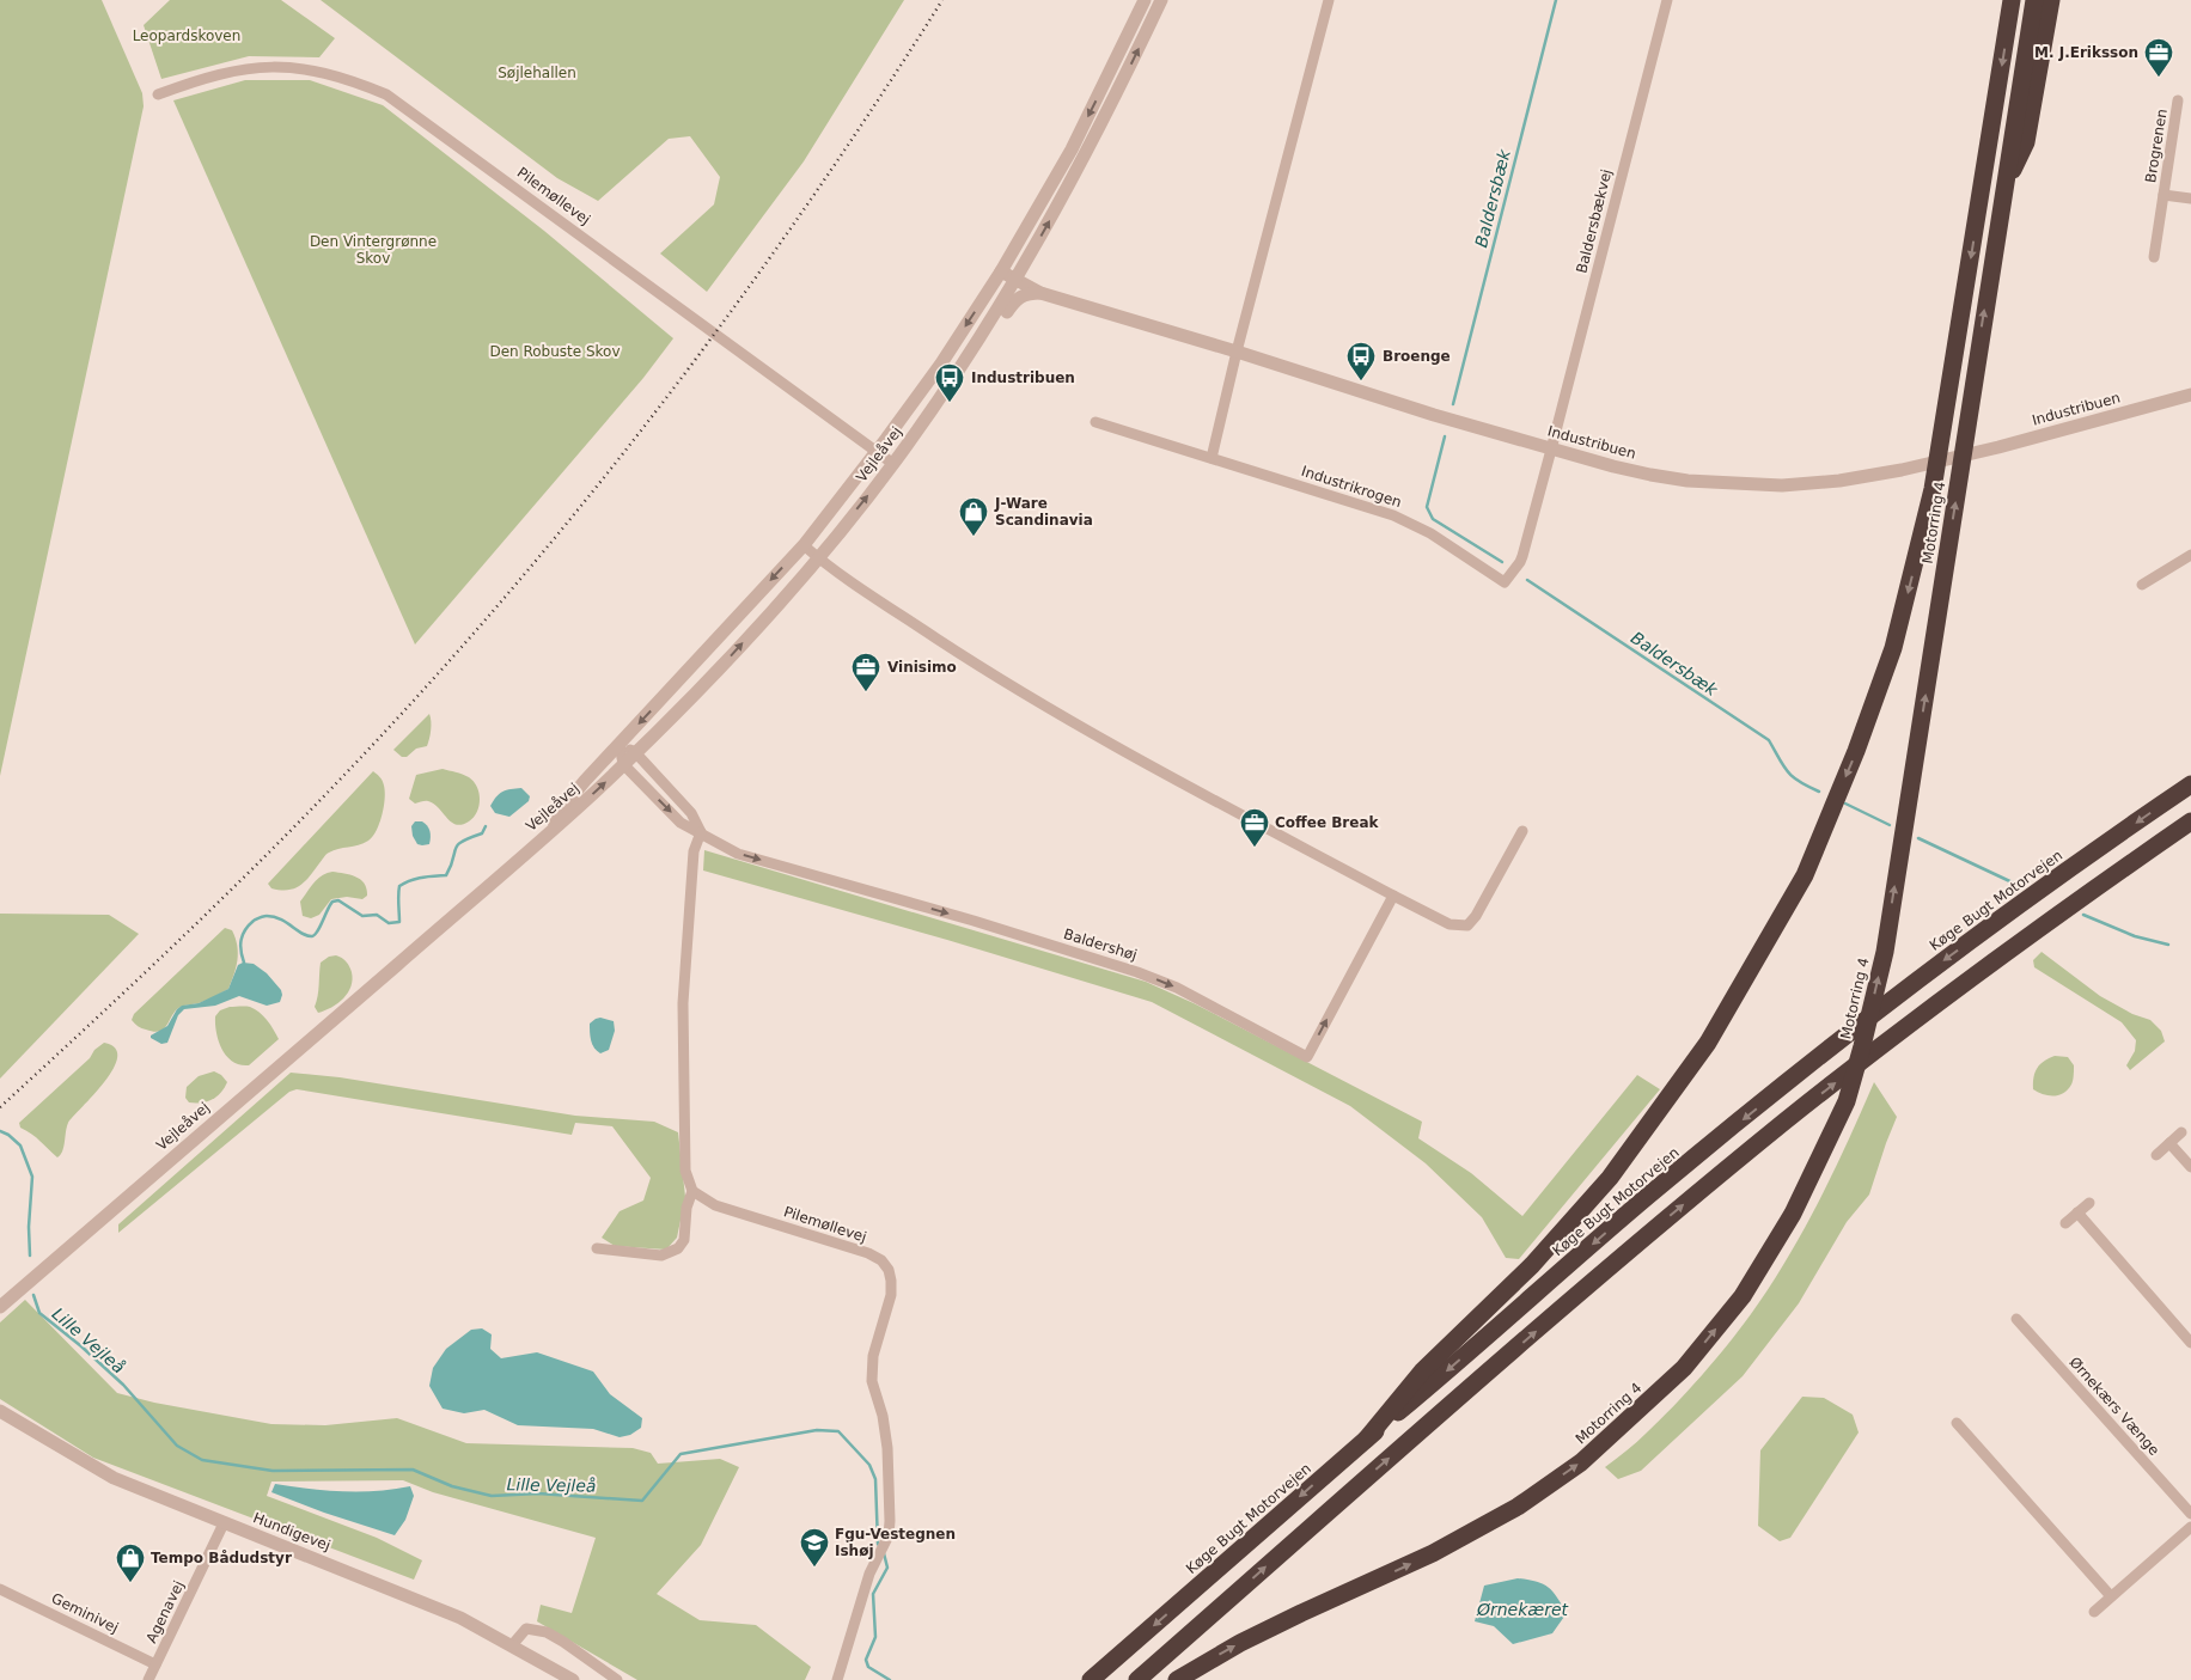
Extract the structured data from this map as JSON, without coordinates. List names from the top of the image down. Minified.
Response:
{"streets":{"highway":["Motorring 4","Køge Bugt Motorvejen"],"street":["Brogrenen","Pilemøllevej","Baldersbækvej","Industribuen","Vejleåvej","Industrikrogen","Baldershøj","Ørnekærs Vænge","Hundigevej","Agenavej","Geminivej"]},"crossings":[["Pilemøllevej","Vejleåvej"],["Baldersbækvej","Industribuen"],["Baldersbækvej","Industrikrogen"],["Industribuen","Vejleåvej"],["Industribuen","Industrikrogen"],["Vejleåvej","Baldershøj"],["Motorring 4","Køge Bugt Motorvejen"],["Hundigevej","Agenavej"],["Agenavej","Geminivej"]],"one_way":["Baldershøj"],"water":["Baldersbæk","Lille Vejleå","Ørnekæret"],"parks":["Leopardskoven","Søjlehallen","Den Vintergrønne Skov","Den Robuste Skov"],"places":{"office":["M. J.Eriksson","Vinisimo","Coffee Break"],"bus stop":["Broenge","Industribuen"],"shop":["J-Ware Scandinavia","Tempo Bådudstyr"],"school or university":["Fgu-Vestegnen Ishøj"]}}
